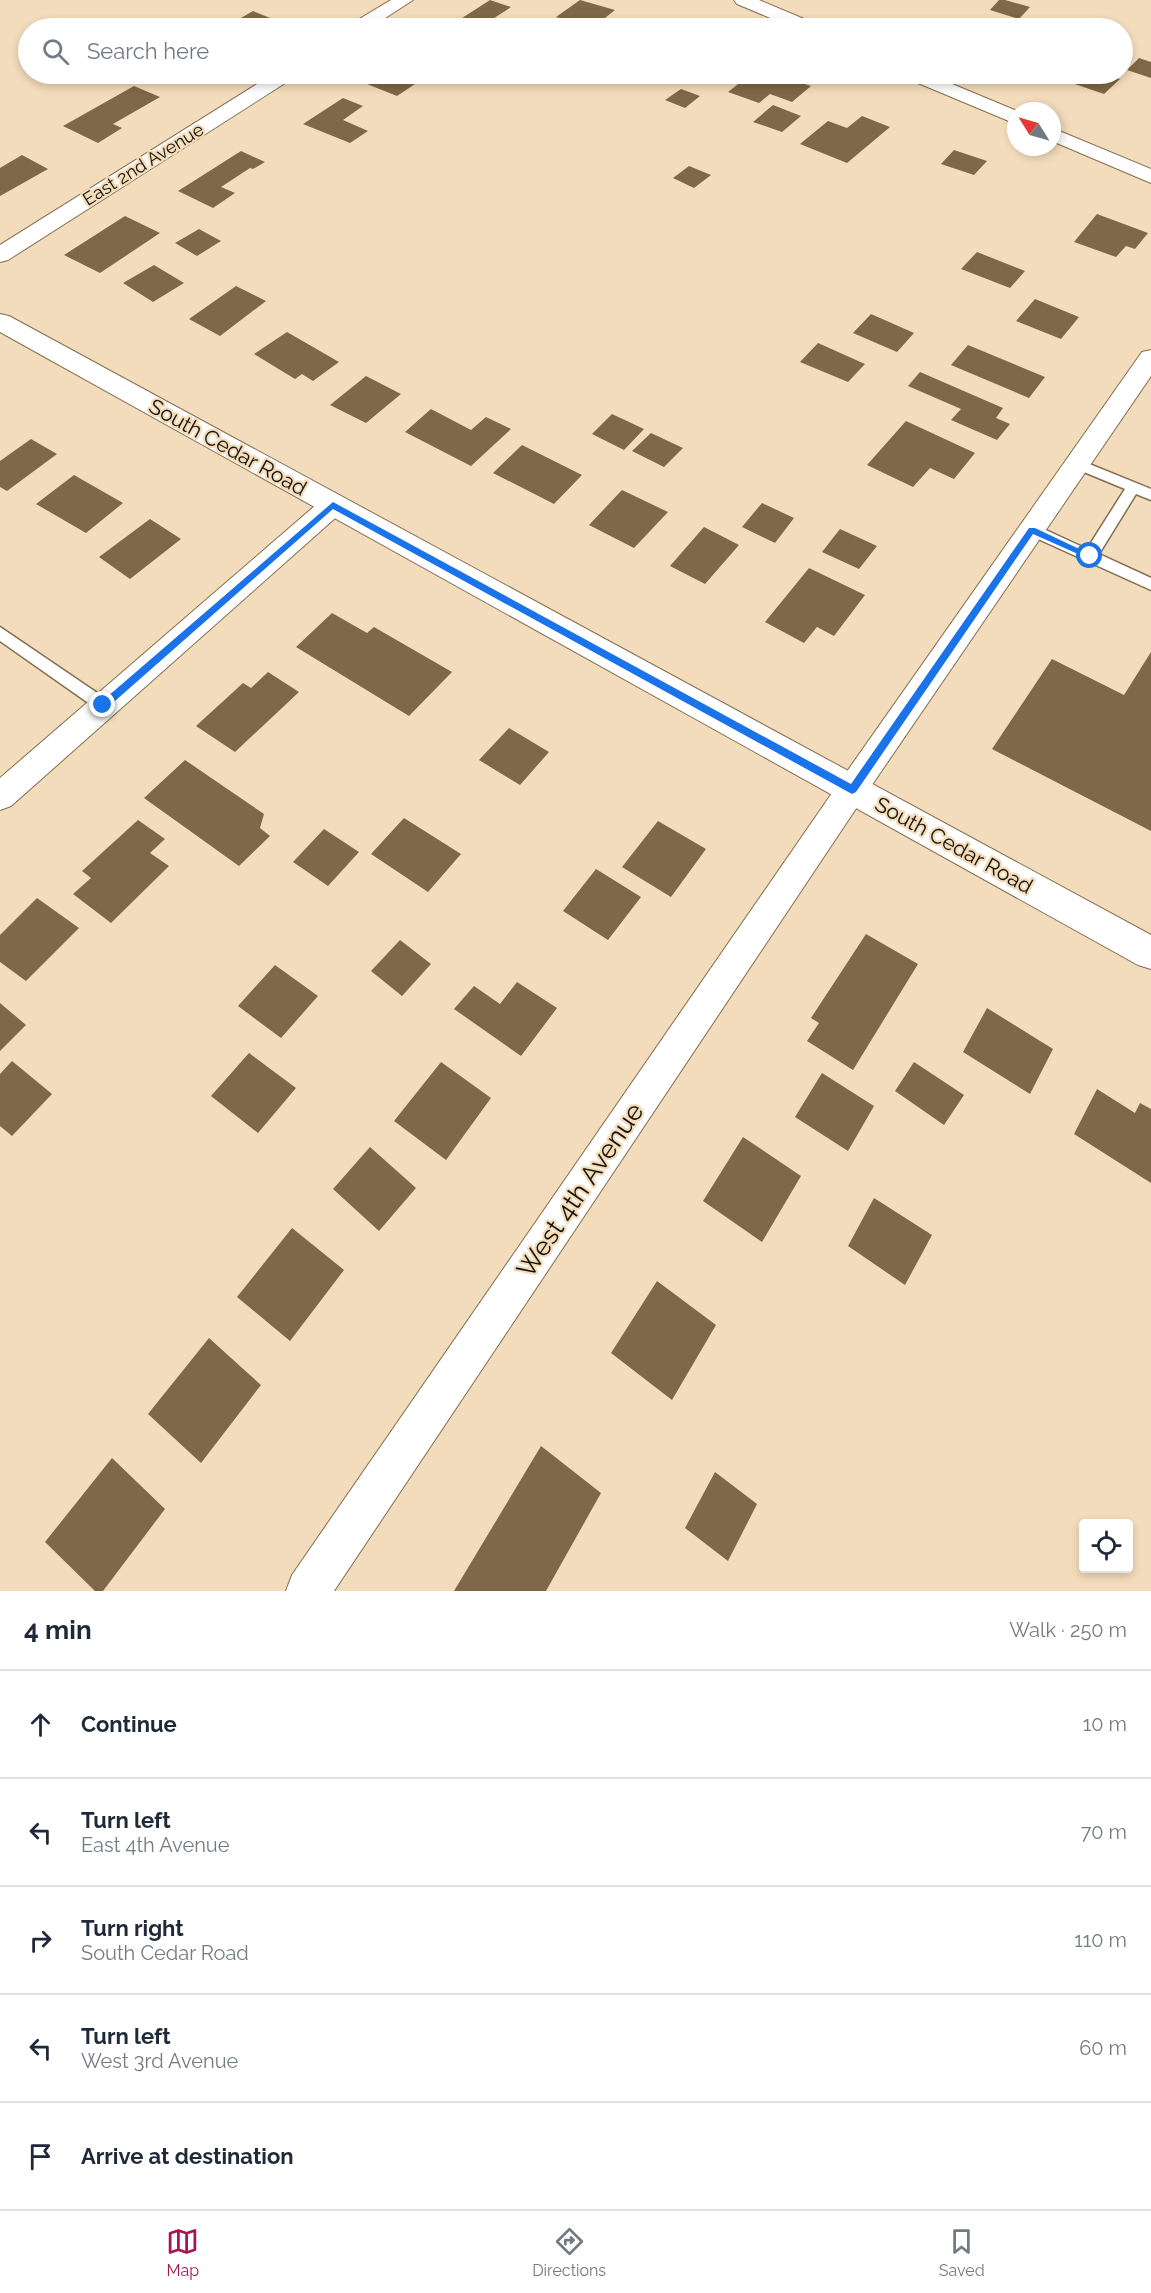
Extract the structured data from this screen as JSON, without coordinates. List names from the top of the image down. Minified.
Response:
{"streets":{"main road":["South Cedar Road"],"street":["East 2nd Avenue","West 4th Avenue"]},"crossings":[["South Cedar Road","West 4th Avenue"]],"north":"top left","page":{"search":"Search here","heading":["4 min","Walk · 250 m"],"list":[["Continue","10 m"],["Turn left","East 4th Avenue","70 m"],["Turn right","South Cedar Road","110 m"],["Turn left","West 3rd Avenue","60 m"],"Arrive at destination"],"nav":["Map","Directions","Saved"]}}
